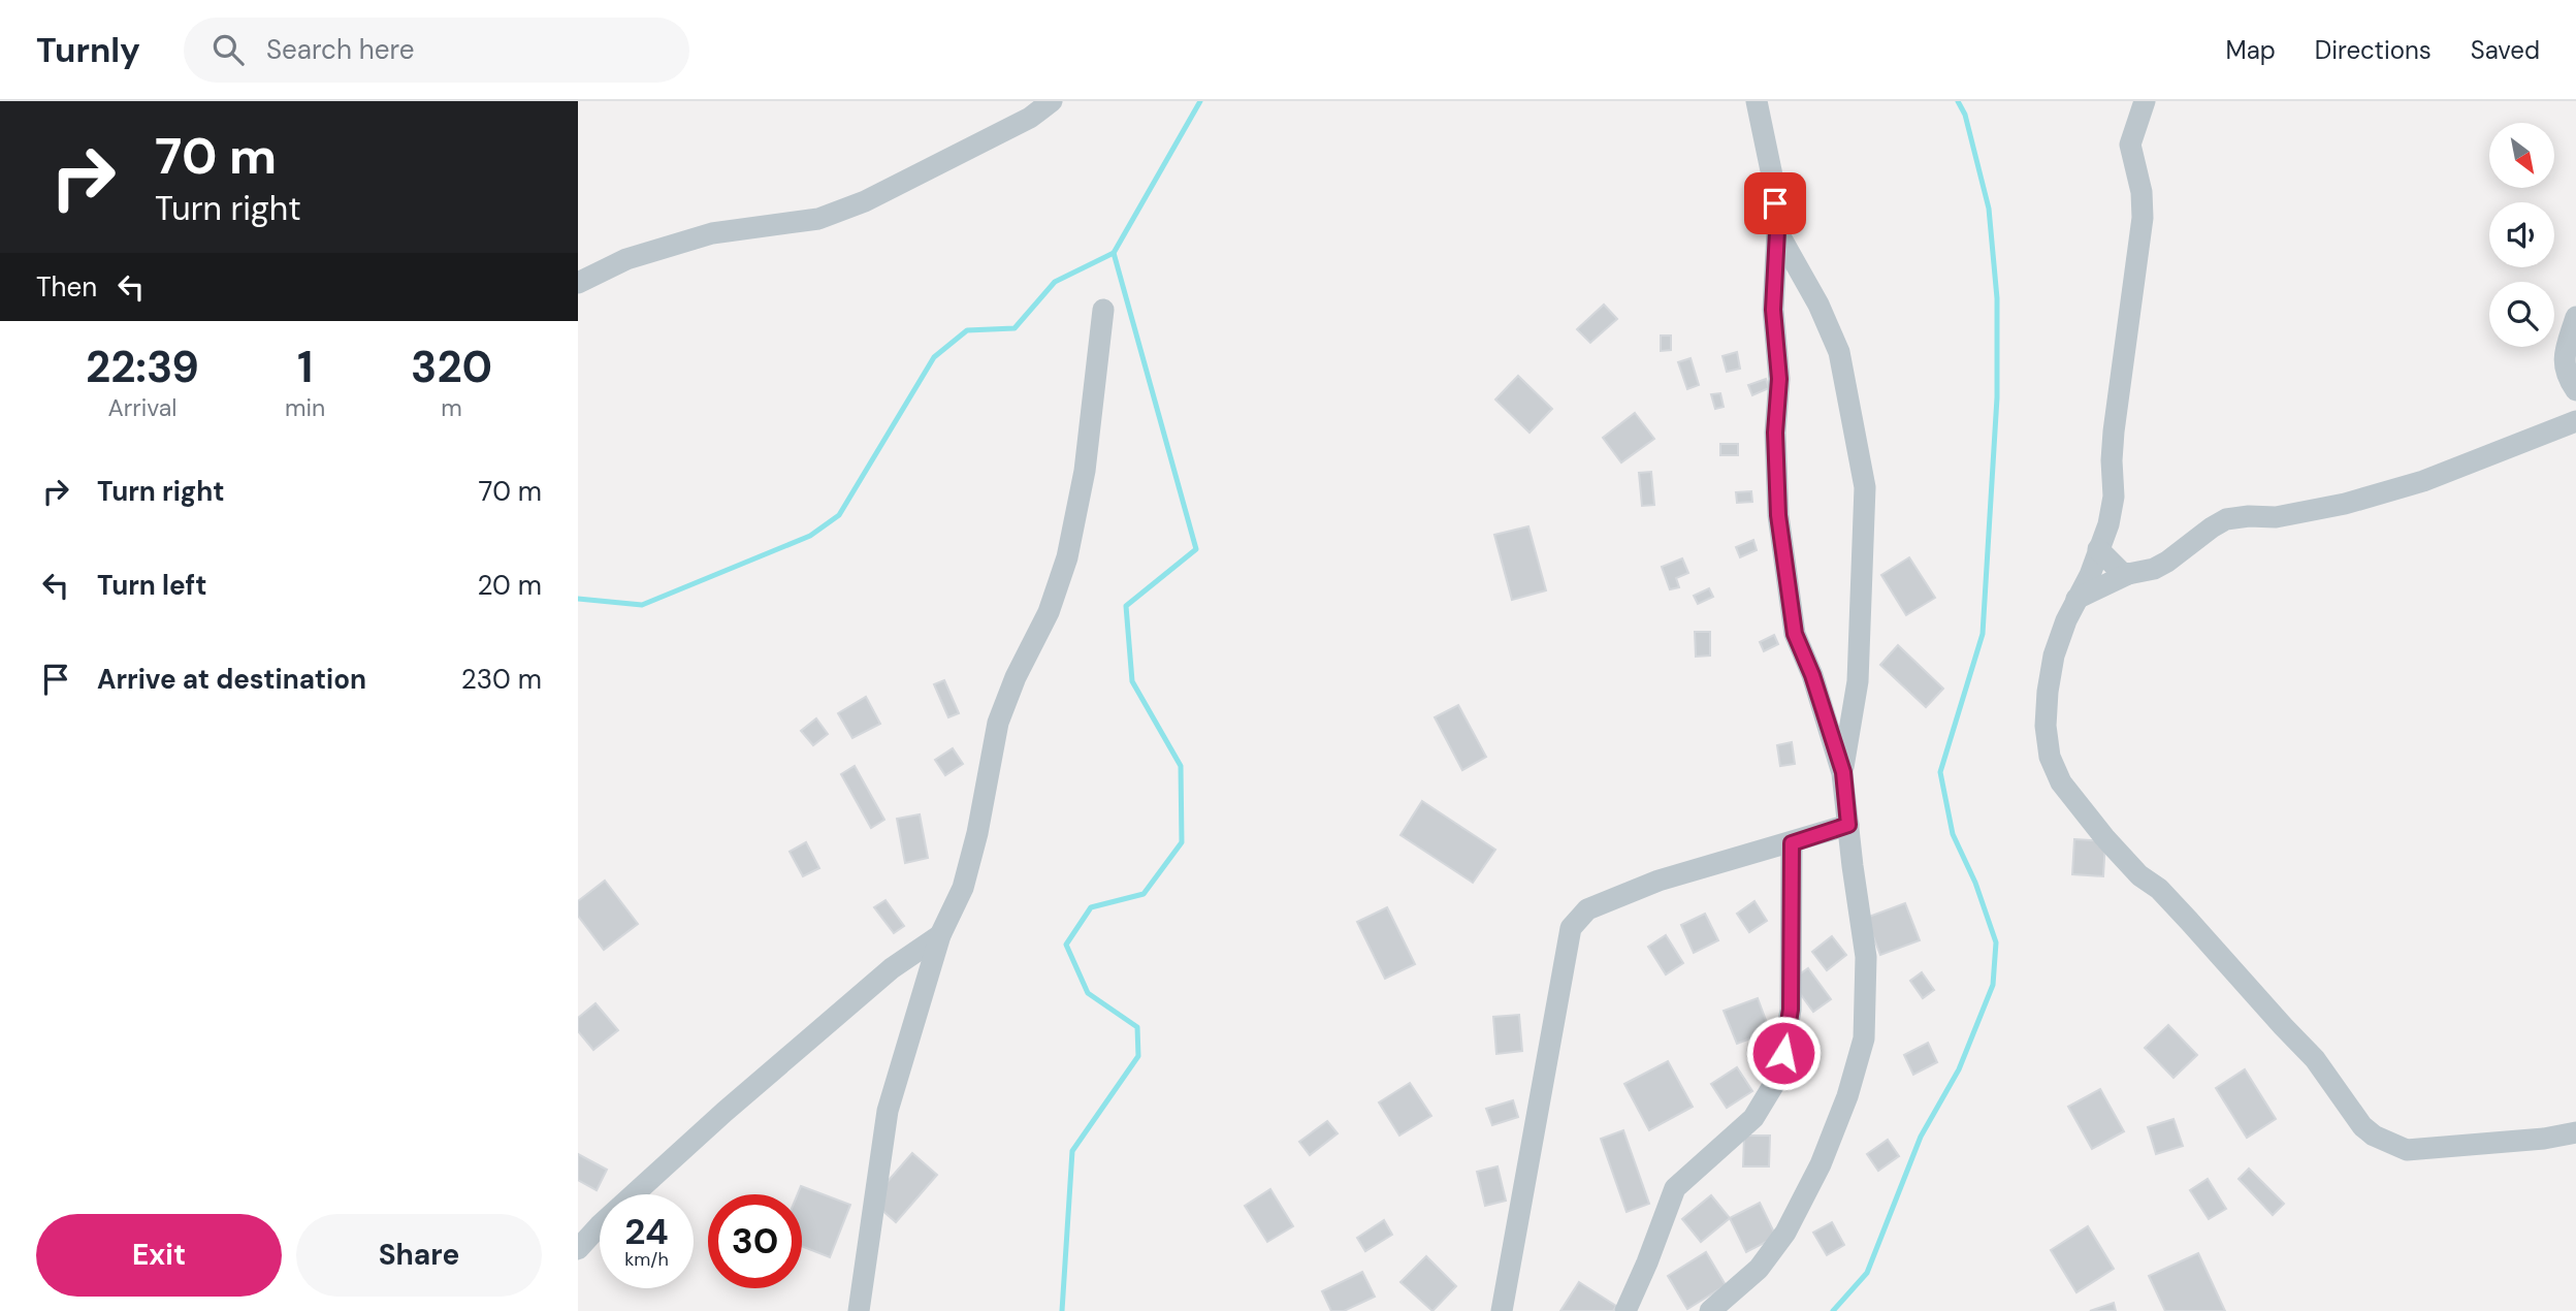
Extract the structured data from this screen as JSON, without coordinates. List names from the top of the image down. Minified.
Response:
{"north":"bottom right","page":{"header":"Turnly","search":"Search here","nav":["Map","Directions","Saved"],"turn":["70 m","Turn right"],"then":"Then","eta":["22:39","Arrival","1","min","320","m"],"list":[{"name":"Turn right","value":"70 m"},{"name":"Turn left","value":"20 m"},{"name":"Arrive at destination","value":"230 m"}],"speed":"24 km/h","limit":"30","buttons":["Exit","Share"]}}
